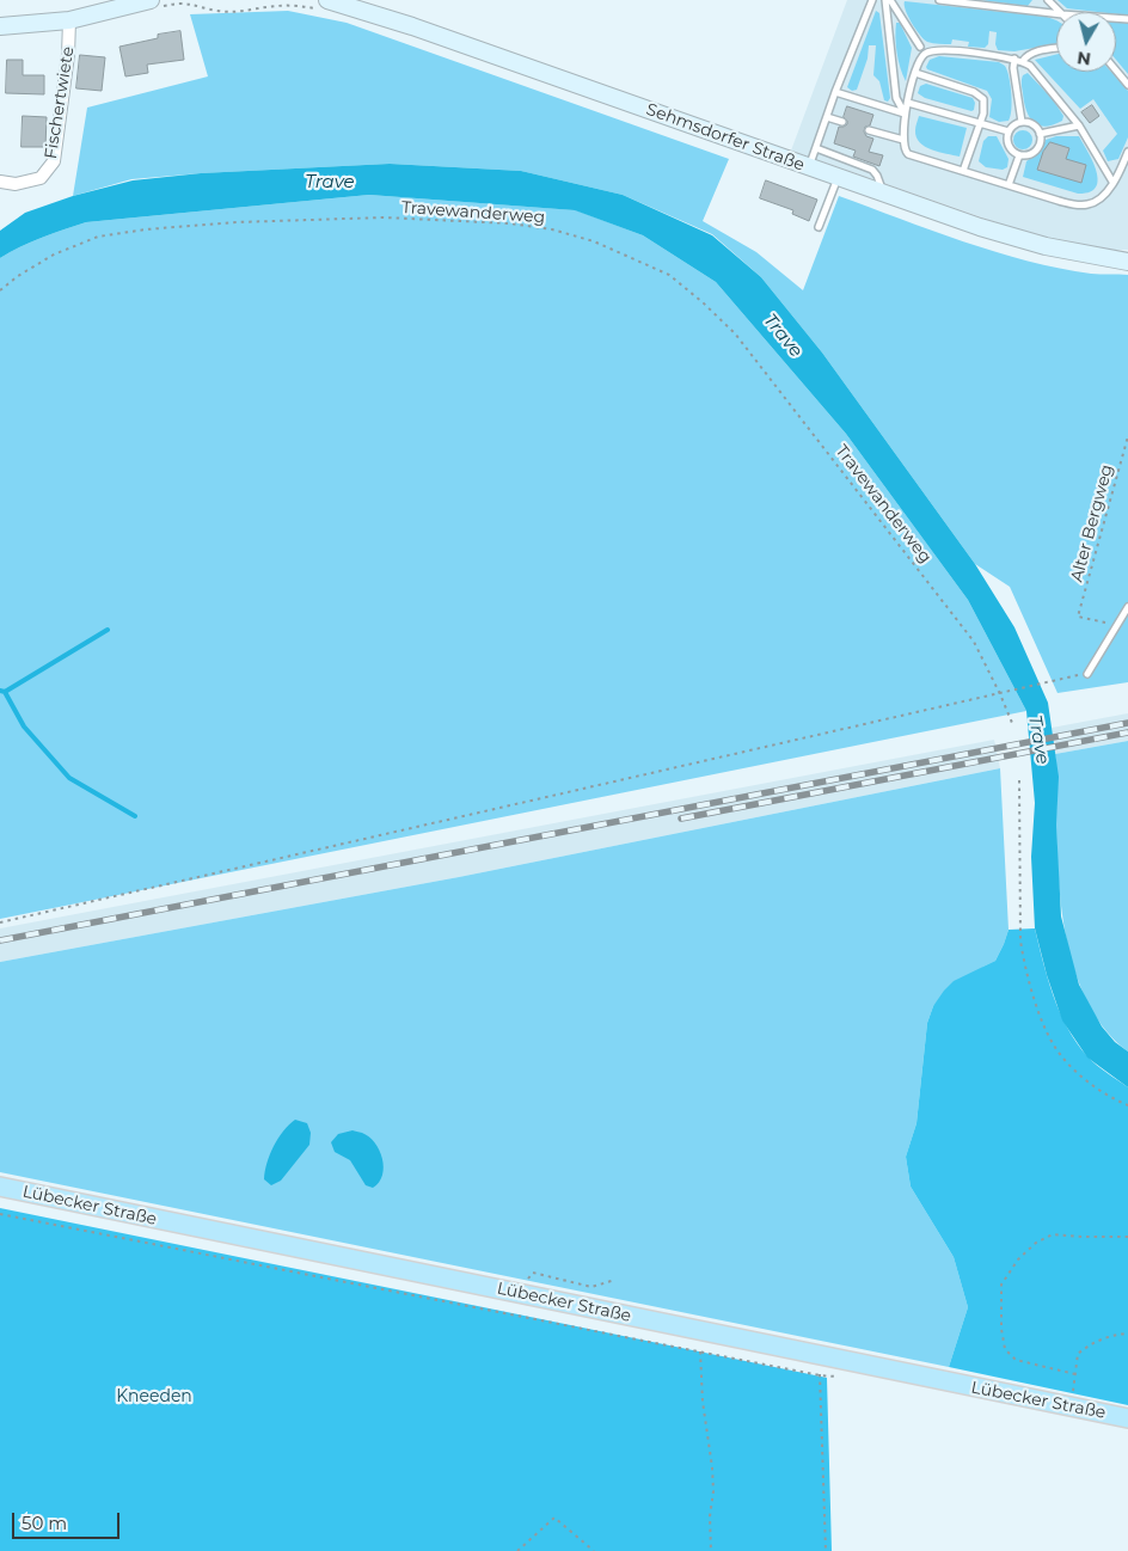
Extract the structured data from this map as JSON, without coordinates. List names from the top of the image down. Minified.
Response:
{"streets":{"main road":["Sehmsdorfer Straße","Lübecker Straße"],"street":["Fischertwiete"],"path":["Travewanderweg","Alter Bergweg"]},"water":["Trave"],"parks":["Kneeden"],"scale_bar":"50 m","north":"bottom"}
